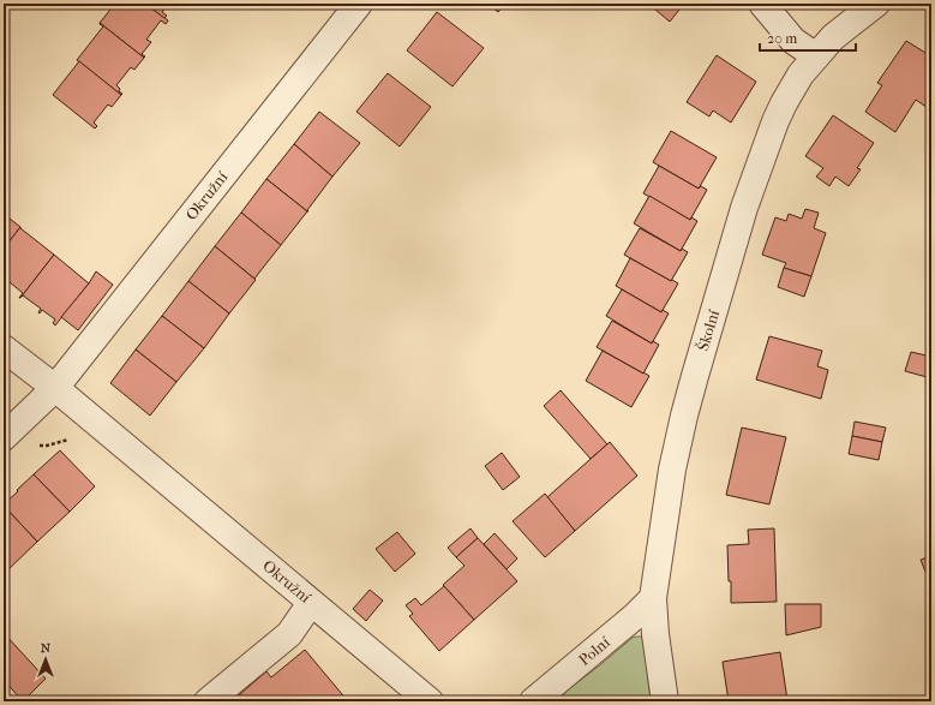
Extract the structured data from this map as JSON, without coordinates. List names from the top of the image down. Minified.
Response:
{"streets":{"street":["Okružní","Školní","Polní"]},"crossings":[["Školní","Polní"]],"scale_bar":"20 m","north":"top"}
